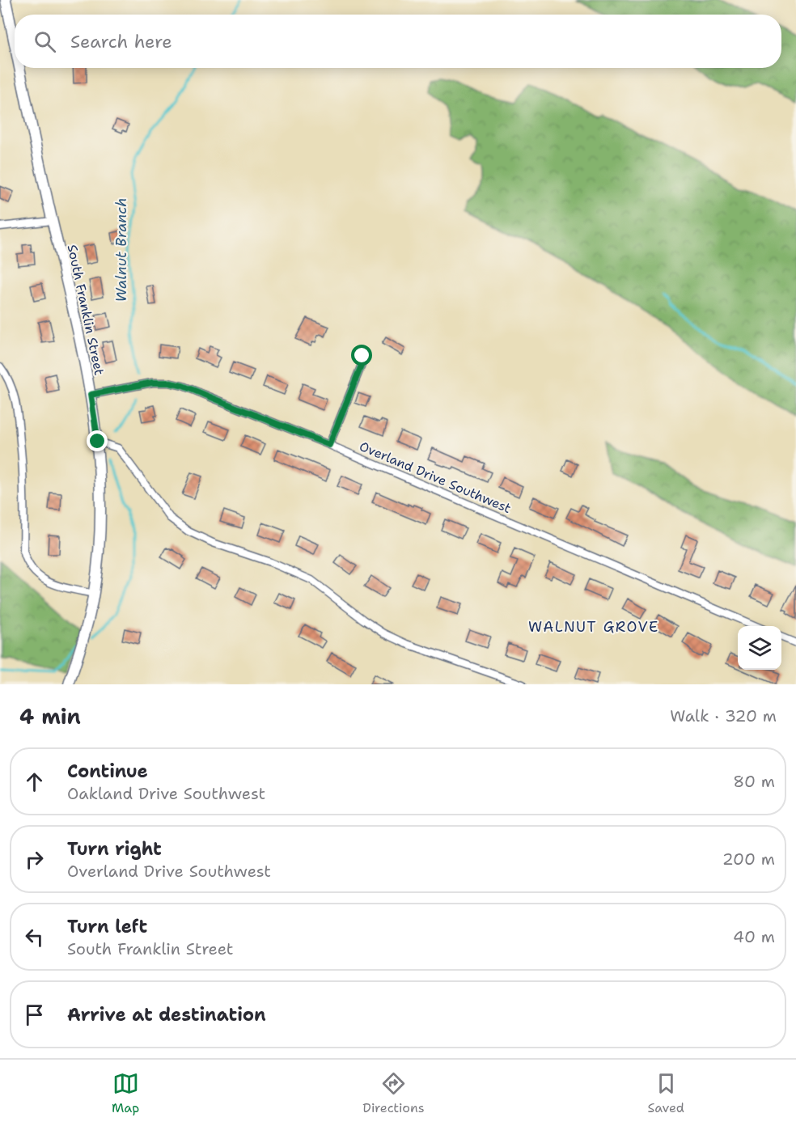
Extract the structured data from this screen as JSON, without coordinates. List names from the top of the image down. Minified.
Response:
{"streets":{"main road":["South Franklin Street"],"street":["Overland Drive Southwest"]},"crossings":[["South Franklin Street","Overland Drive Southwest"]],"districts":["WALNUT GROVE"],"water":["Walnut Branch"],"page":{"search":"Search here","heading":["4 min","Walk · 320 m"],"list":[["Continue","Oakland Drive Southwest","80 m"],["Turn right","Overland Drive Southwest","200 m"],["Turn left","South Franklin Street","40 m"],"Arrive at destination"],"nav":["Map","Directions","Saved"]}}
